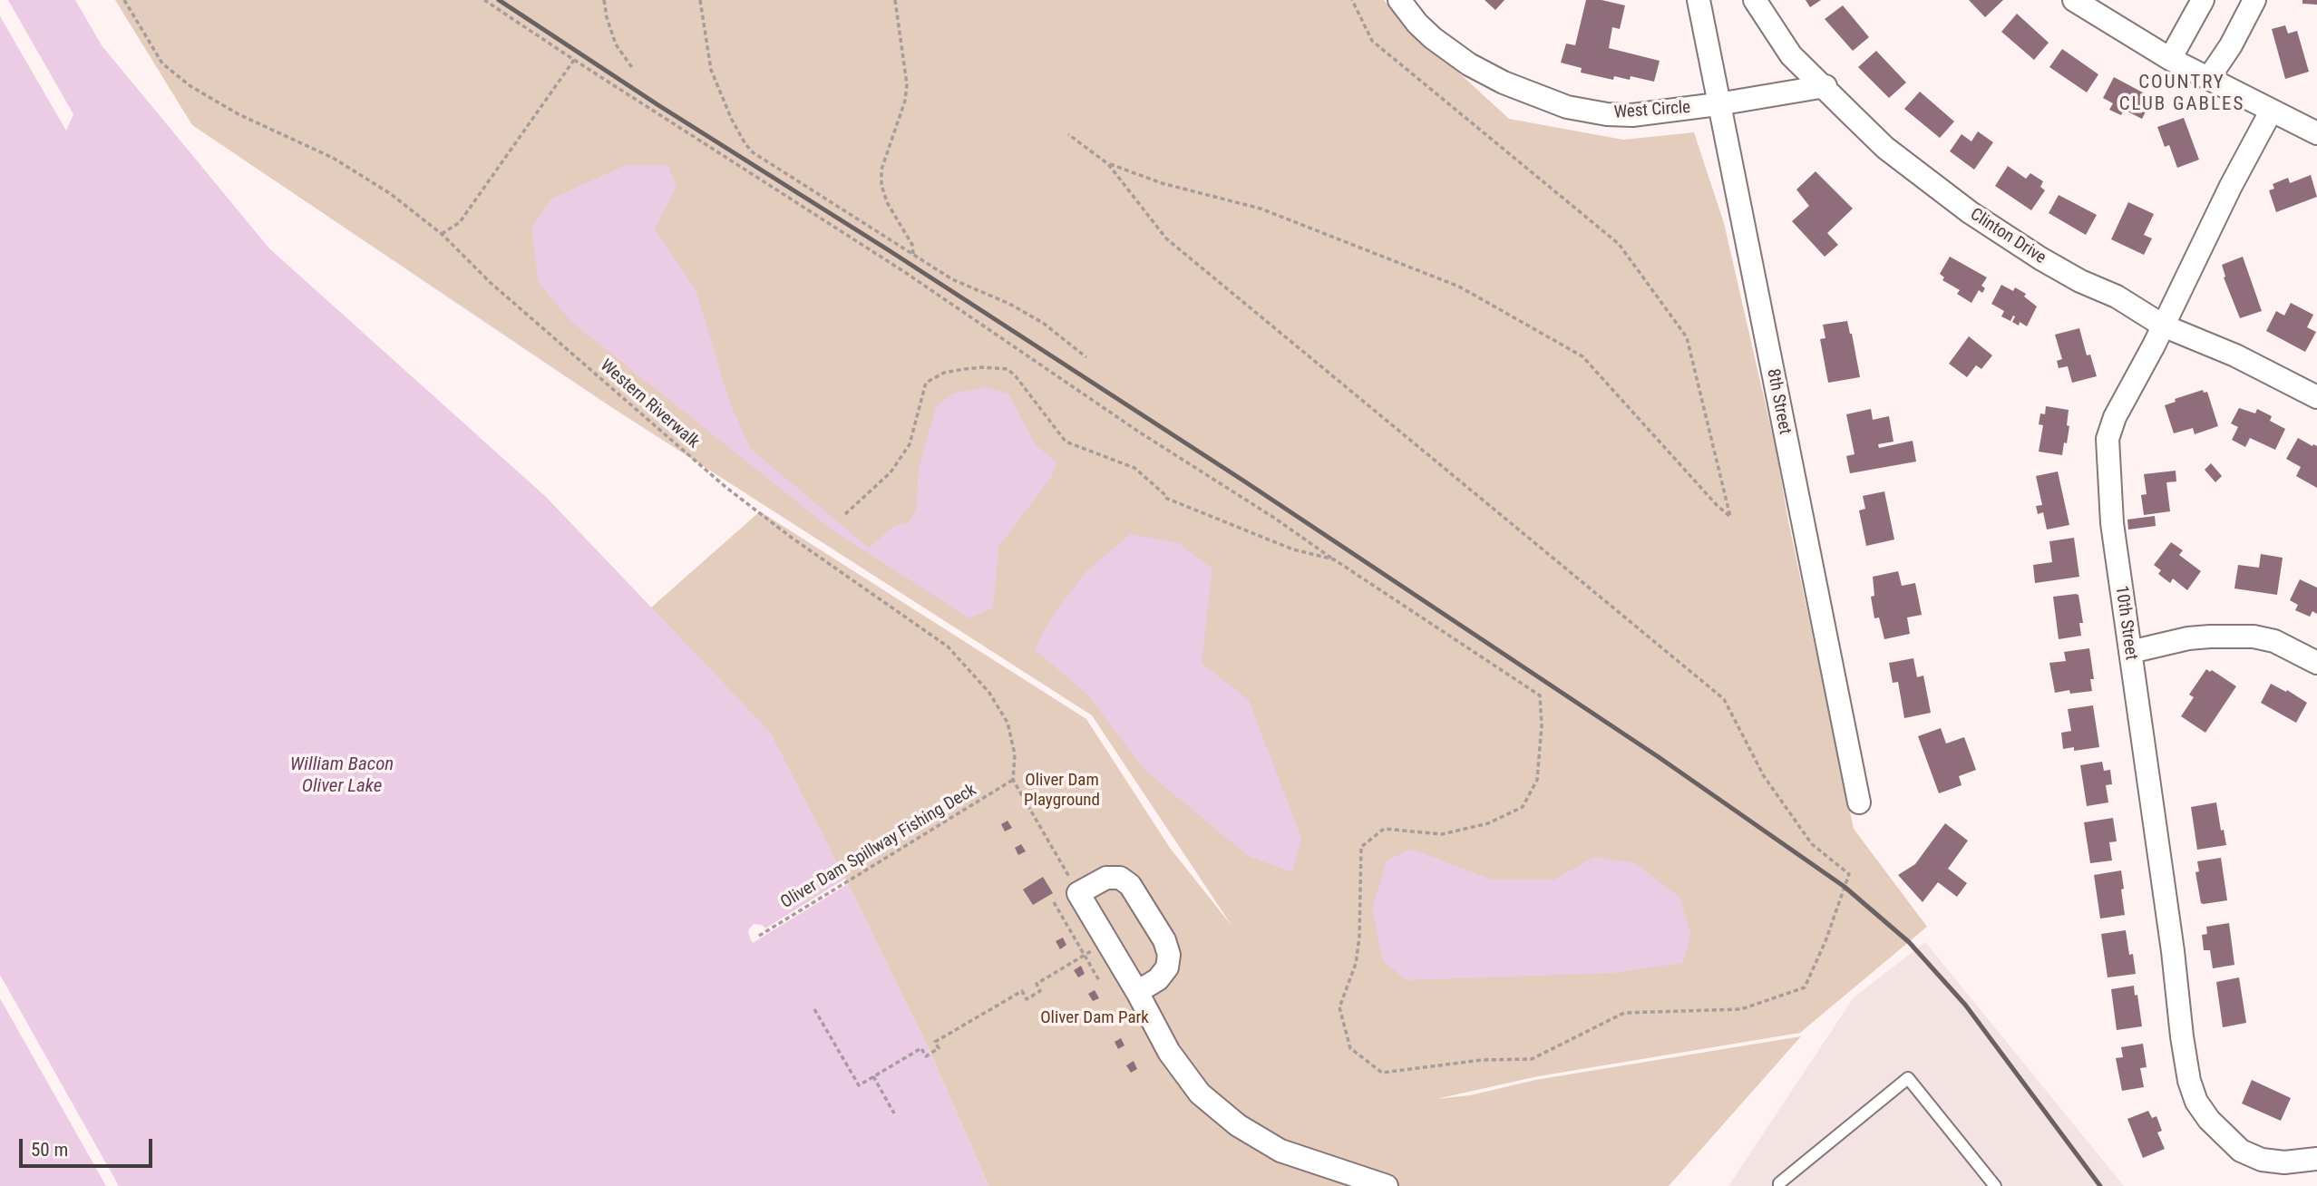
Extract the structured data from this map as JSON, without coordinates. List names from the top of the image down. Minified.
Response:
{"streets":{"street":["West Circle","Clinton Drive","8th Street","10th Street"],"path":["Western Riverwalk","Oliver Dam Spillway Fishing Deck"]},"crossings":[["West Circle","Clinton Drive"],["West Circle","8th Street"],["Clinton Drive","10th Street"],["Western Riverwalk","Oliver Dam Spillway Fishing Deck"]],"districts":["COUNTRY CLUB GABLES"],"water":["William Bacon Oliver Lake"],"parks":["Oliver Dam Playground","Oliver Dam Park"],"scale_bar":"50 m"}
